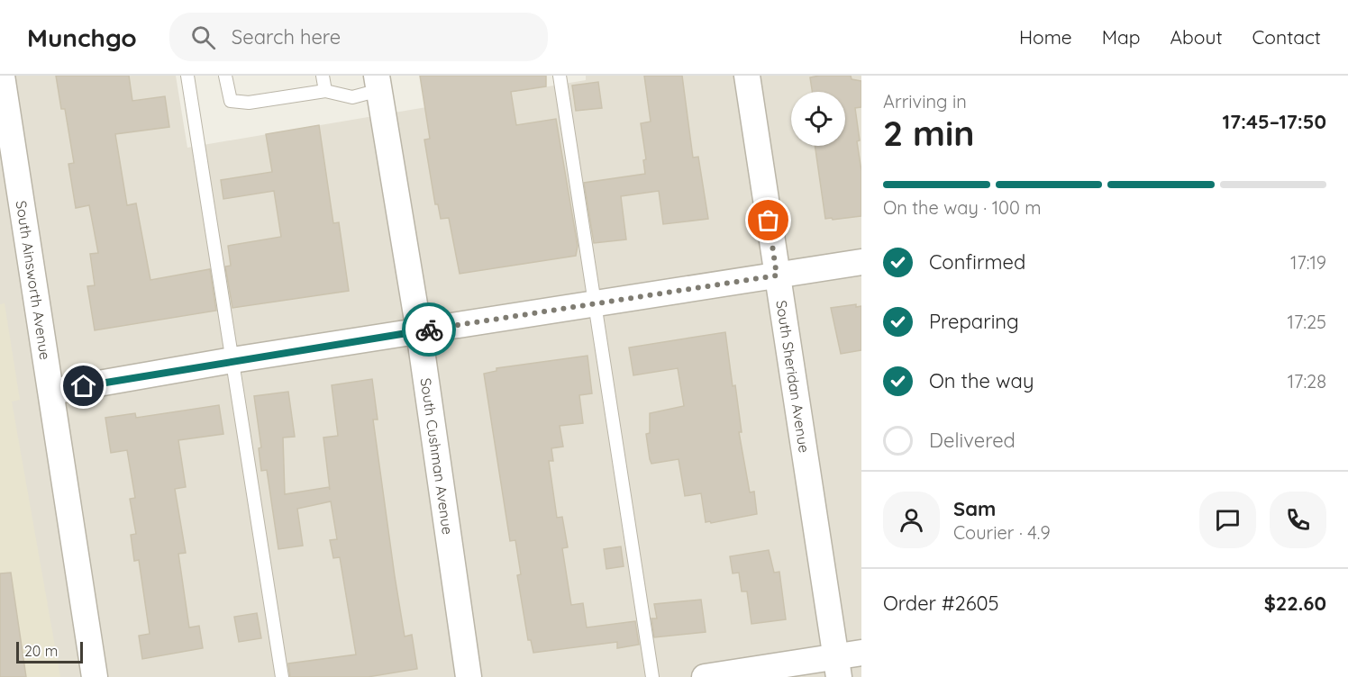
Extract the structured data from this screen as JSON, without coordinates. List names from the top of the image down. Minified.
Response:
{"streets":{"street":["South Ainsworth Avenue","South Sheridan Avenue","South Cushman Avenue"]},"scale_bar":"20 m","page":{"header":"Munchgo","search":"Search here","nav":["Home","Map","About","Contact"],"heading":["2 min","Arriving in","17:45–17:50"],"panel":["Sam","Courier · 4.9","Order #2605","$22.60"],"bar":"On the way · 100 m","list":[["Confirmed","17:19"],["Preparing","17:25"],["On the way","17:28"],"Delivered"],"scale":"20 m"}}
